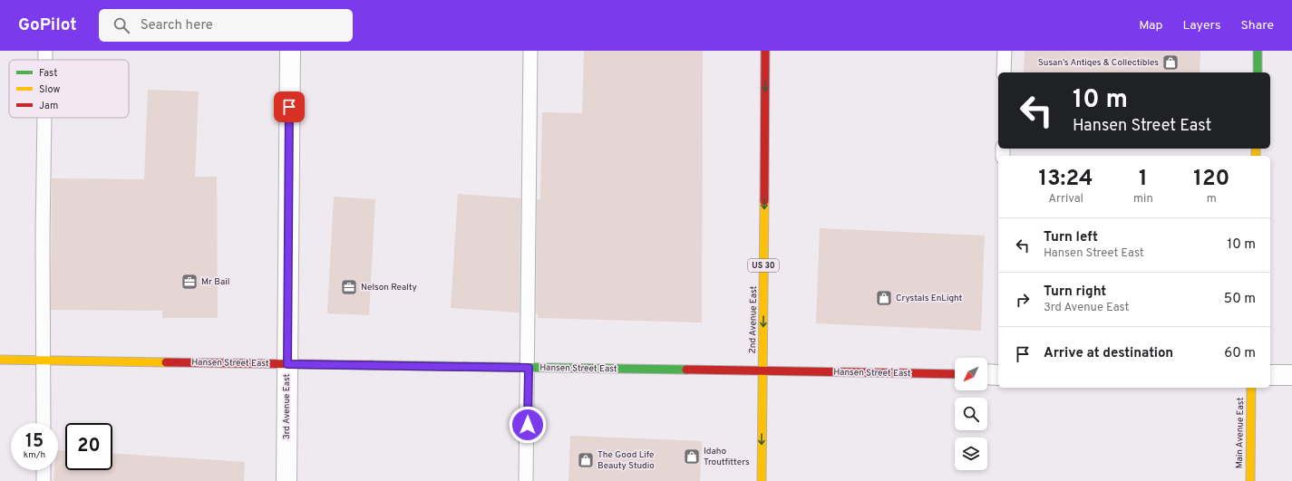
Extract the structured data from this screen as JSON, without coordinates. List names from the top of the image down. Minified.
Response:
{"streets":{"street":["US 30","2nd Avenue East","Hansen Street East","3rd Avenue East","Main Avenue East"]},"crossings":[["2nd Avenue East","Hansen Street East"],["Hansen Street East","3rd Avenue East"]],"one_way":["2nd Avenue East"],"places":{"shop":["Susan’s Antiqes & Collectibles","Crystals EnLight","Idaho Troutfitters","The Good Life Beauty Studio"],"office":["Mr Bail","Nelson Realty"]},"legend":["Fast","Slow","Jam"],"north":"bottom left","page":{"header":"GoPilot","search":"Search here","nav":["Map","Layers","Share"],"turn":["10 m","Hansen Street East"],"eta":["13:24","Arrival","1","min","120","m"],"list":[{"name":"Turn left","note":"Hansen Street East","value":"10 m"},{"name":"Turn right","note":"3rd Avenue East","value":"50 m"},{"name":"Arrive at destination","value":"60 m"}],"speed":"15 km/h","limit":"20"}}
